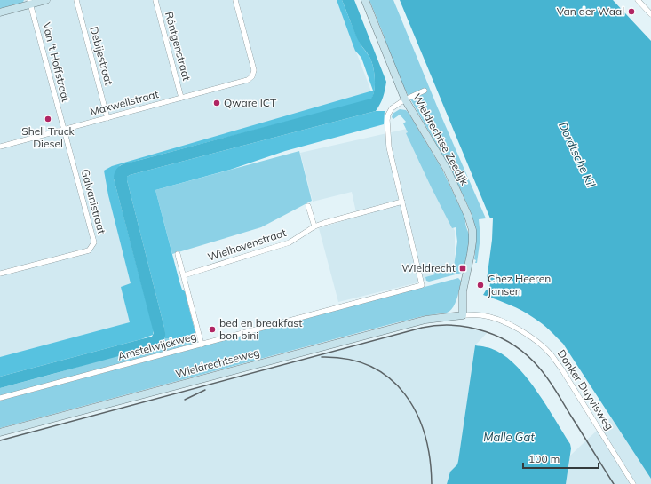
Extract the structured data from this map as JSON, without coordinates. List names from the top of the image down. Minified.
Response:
{"streets":{"street":["Röntgenstraat","Debijestraat","Van 't Hoffstraat","Maxwellstraat","Wieldrechtse Zeedijk","Galvanistraat","Wielhovenstraat","Amstelwijckweg","Wieldrechtseweg","Donker Duyvisweg"]},"crossings":[["Röntgenstraat","Maxwellstraat"],["Debijestraat","Maxwellstraat"],["Van 't Hoffstraat","Maxwellstraat"],["Van 't Hoffstraat","Galvanistraat"],["Maxwellstraat","Galvanistraat"],["Wieldrechtse Zeedijk","Wieldrechtseweg"],["Wieldrechtse Zeedijk","Donker Duyvisweg"],["Wielhovenstraat","Amstelwijckweg"],["Wieldrechtseweg","Donker Duyvisweg"]],"water":["Dordtsche Kil","Malle Gat"],"places":{"other":["Van der Waal","Qware ICT","Shell Truck Diesel","Chez Heeren Jansen","bed en breakfast bon bini"],"transit":["Wieldrecht"]},"scale_bar":"100 m"}
